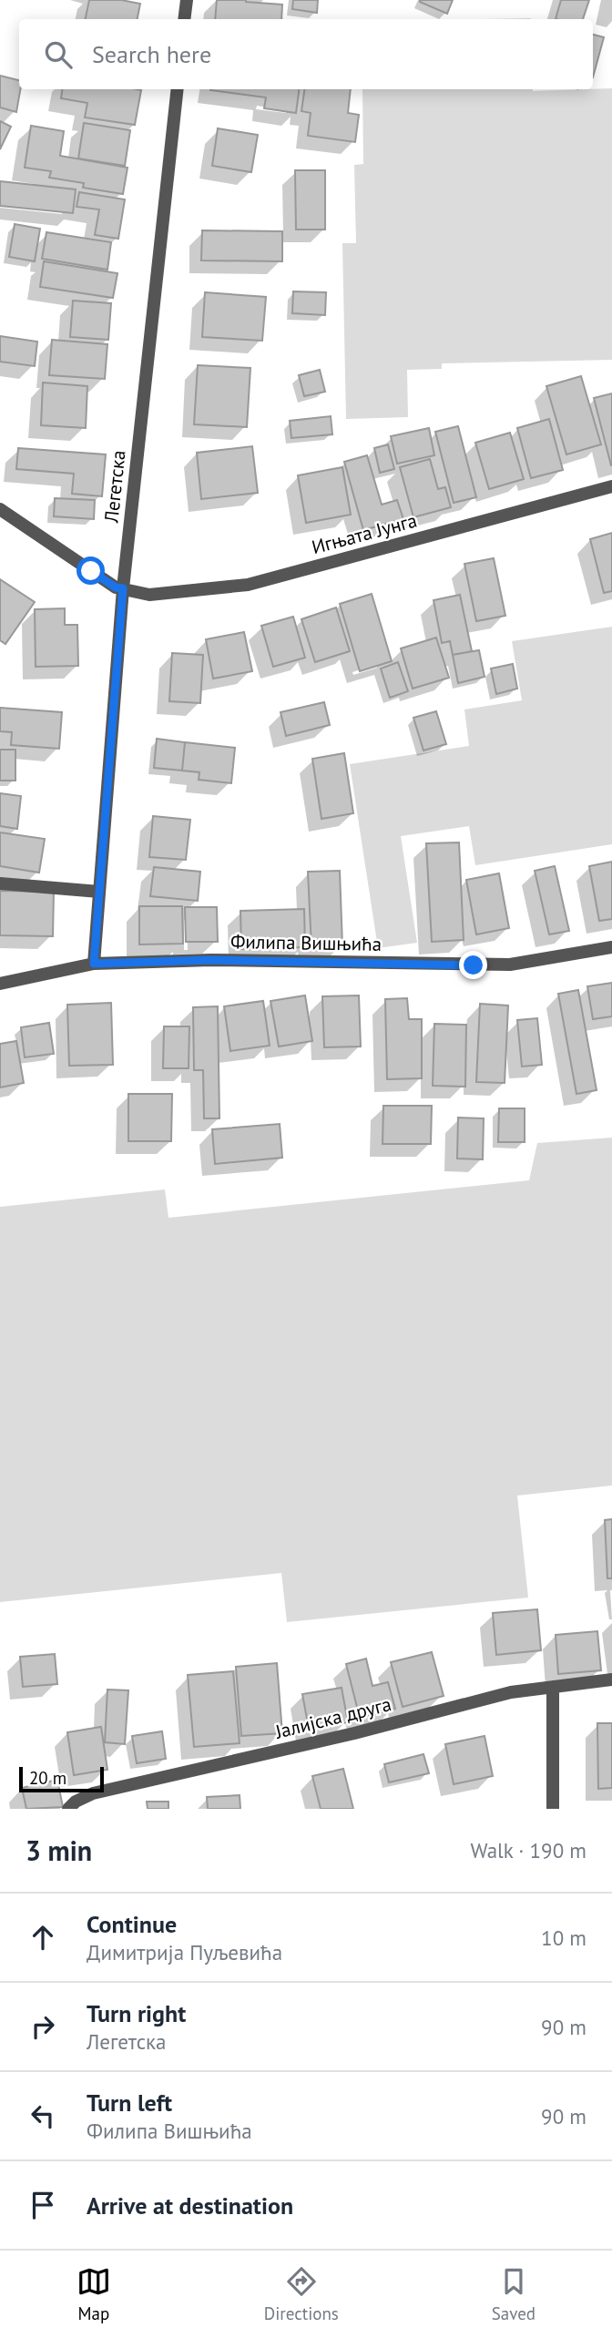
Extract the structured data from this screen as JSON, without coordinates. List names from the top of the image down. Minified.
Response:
{"streets":{"street":["Легетска","Игњата Јунга","Филипа Вишњића","Јалијска друга"]},"crossings":[["Легетска","Игњата Јунга"],["Легетска","Филипа Вишњића"]],"scale_bar":"20 m","page":{"search":"Search here","scale":"20 m","heading":["3 min","Walk · 190 m"],"list":[["Continue","Димитрија Пуљевића","10 m"],["Turn right","Легетска","90 m"],["Turn left","Филипа Вишњића","90 m"],"Arrive at destination"],"nav":["Map","Directions","Saved"]}}
